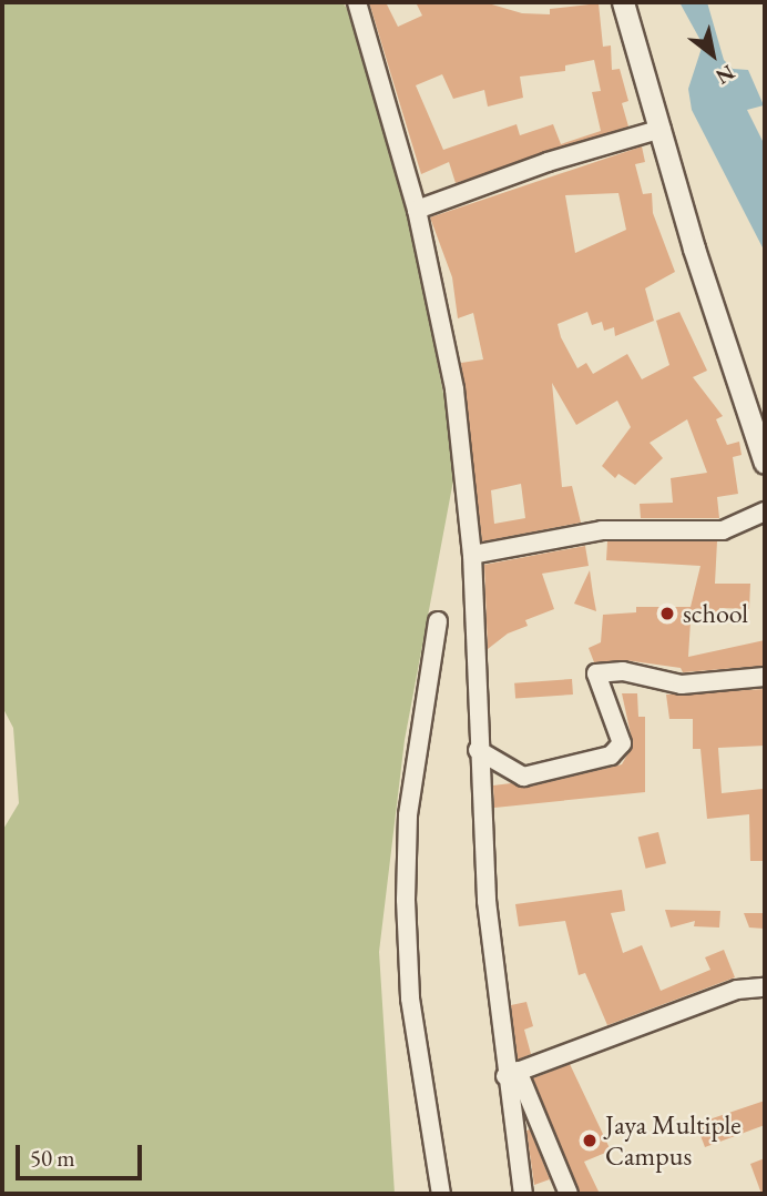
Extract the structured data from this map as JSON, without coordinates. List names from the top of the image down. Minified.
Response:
{"places":["school","Jaya Multiple Campus"],"scale_bar":"50 m","north":"bottom right"}
